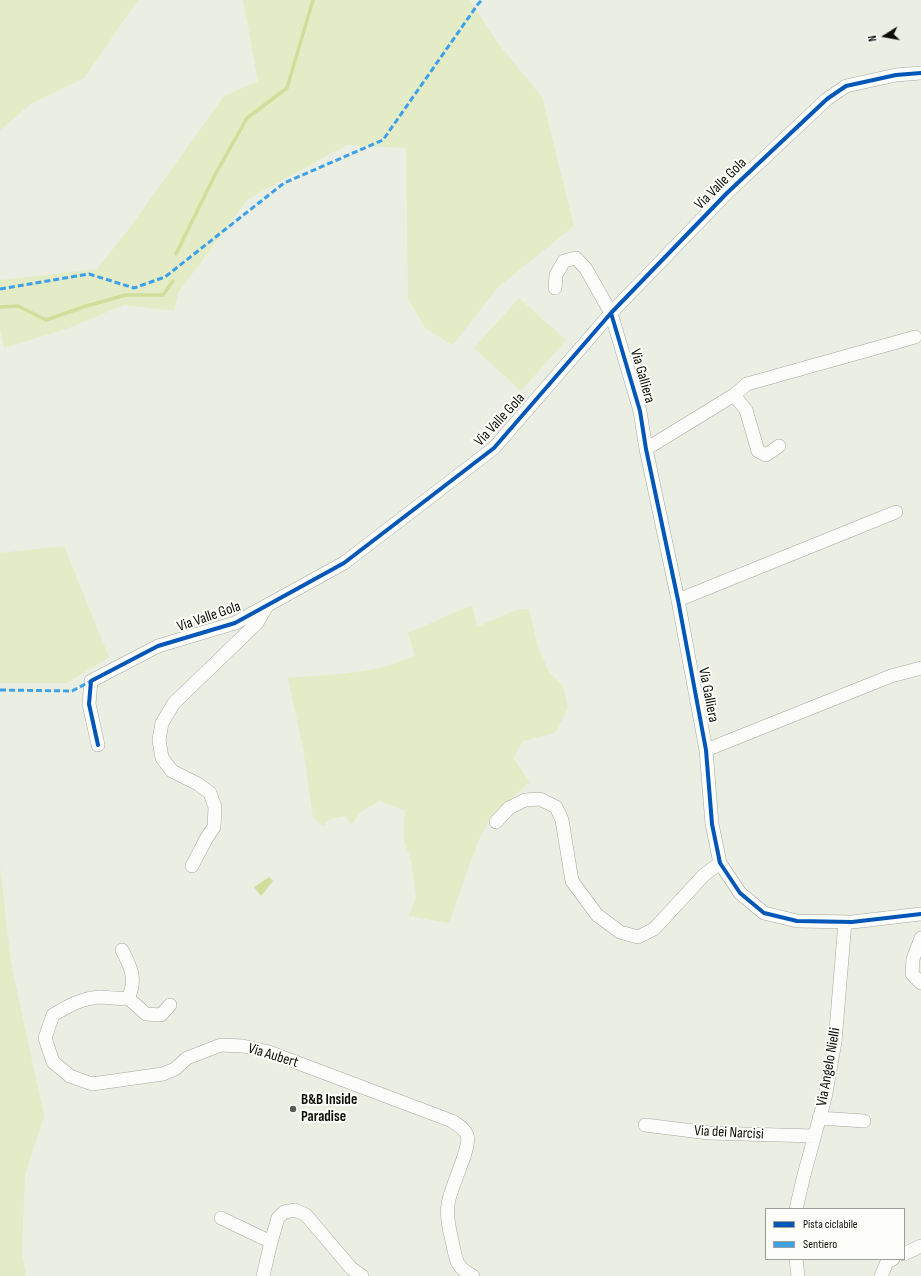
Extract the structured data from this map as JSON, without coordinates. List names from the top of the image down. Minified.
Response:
{"streets":{"street":["Via Valle Gola","Via Galliera","Via Aubert","Via Angelo Nielli","Via dei Narcisi"]},"crossings":[["Via Valle Gola","Via Galliera"],["Via Galliera","Via Angelo Nielli"],["Via Angelo Nielli","Via dei Narcisi"]],"places":["B&B Inside Paradise"],"legend":["Pista ciclabile","Sentiero"],"north":"left"}
